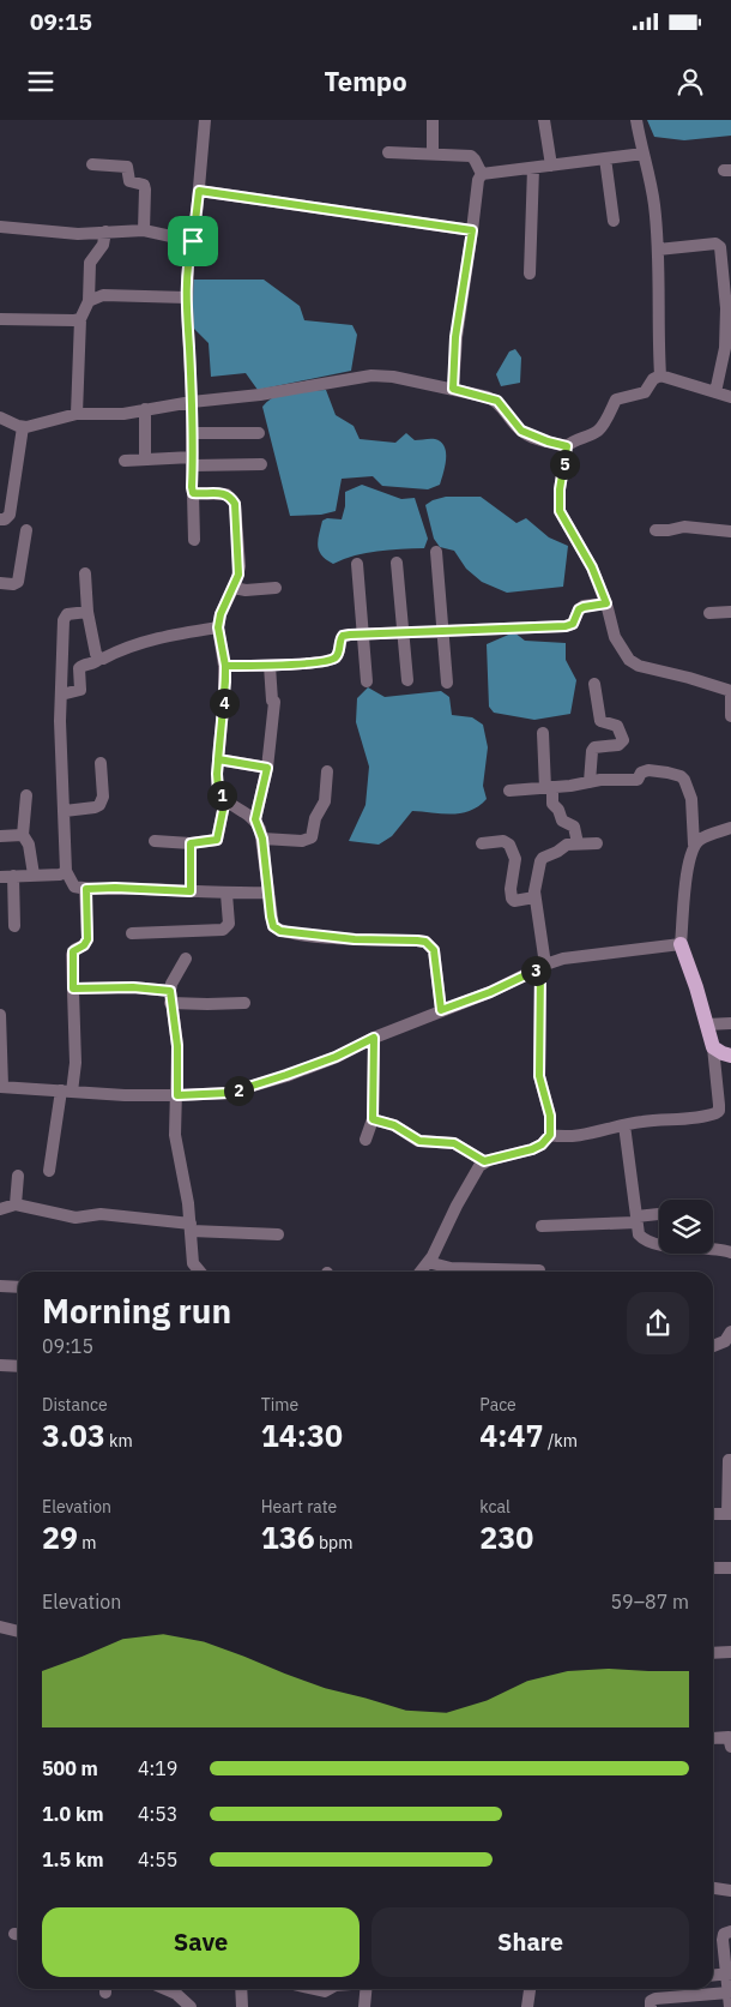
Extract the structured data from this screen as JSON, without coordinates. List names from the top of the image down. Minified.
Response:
{"page":{"status":"09:15","header":"Tempo","pins":["5","4","1","3","2"],"heading":["Morning run","09:15"],"stats":[["Distance","3.03 km"],["Time","14:30"],["Pace","4:47 /km"],["Elevation","29 m"],["Heart rate","136 bpm"],["kcal","230"]],"chart":["Elevation","59–87 m"],"list":[{"name":"500 m","note":"4:19"},{"name":"1.0 km","note":"4:53"},{"name":"1.5 km","note":"4:55"}],"buttons":["Save","Share"]}}
